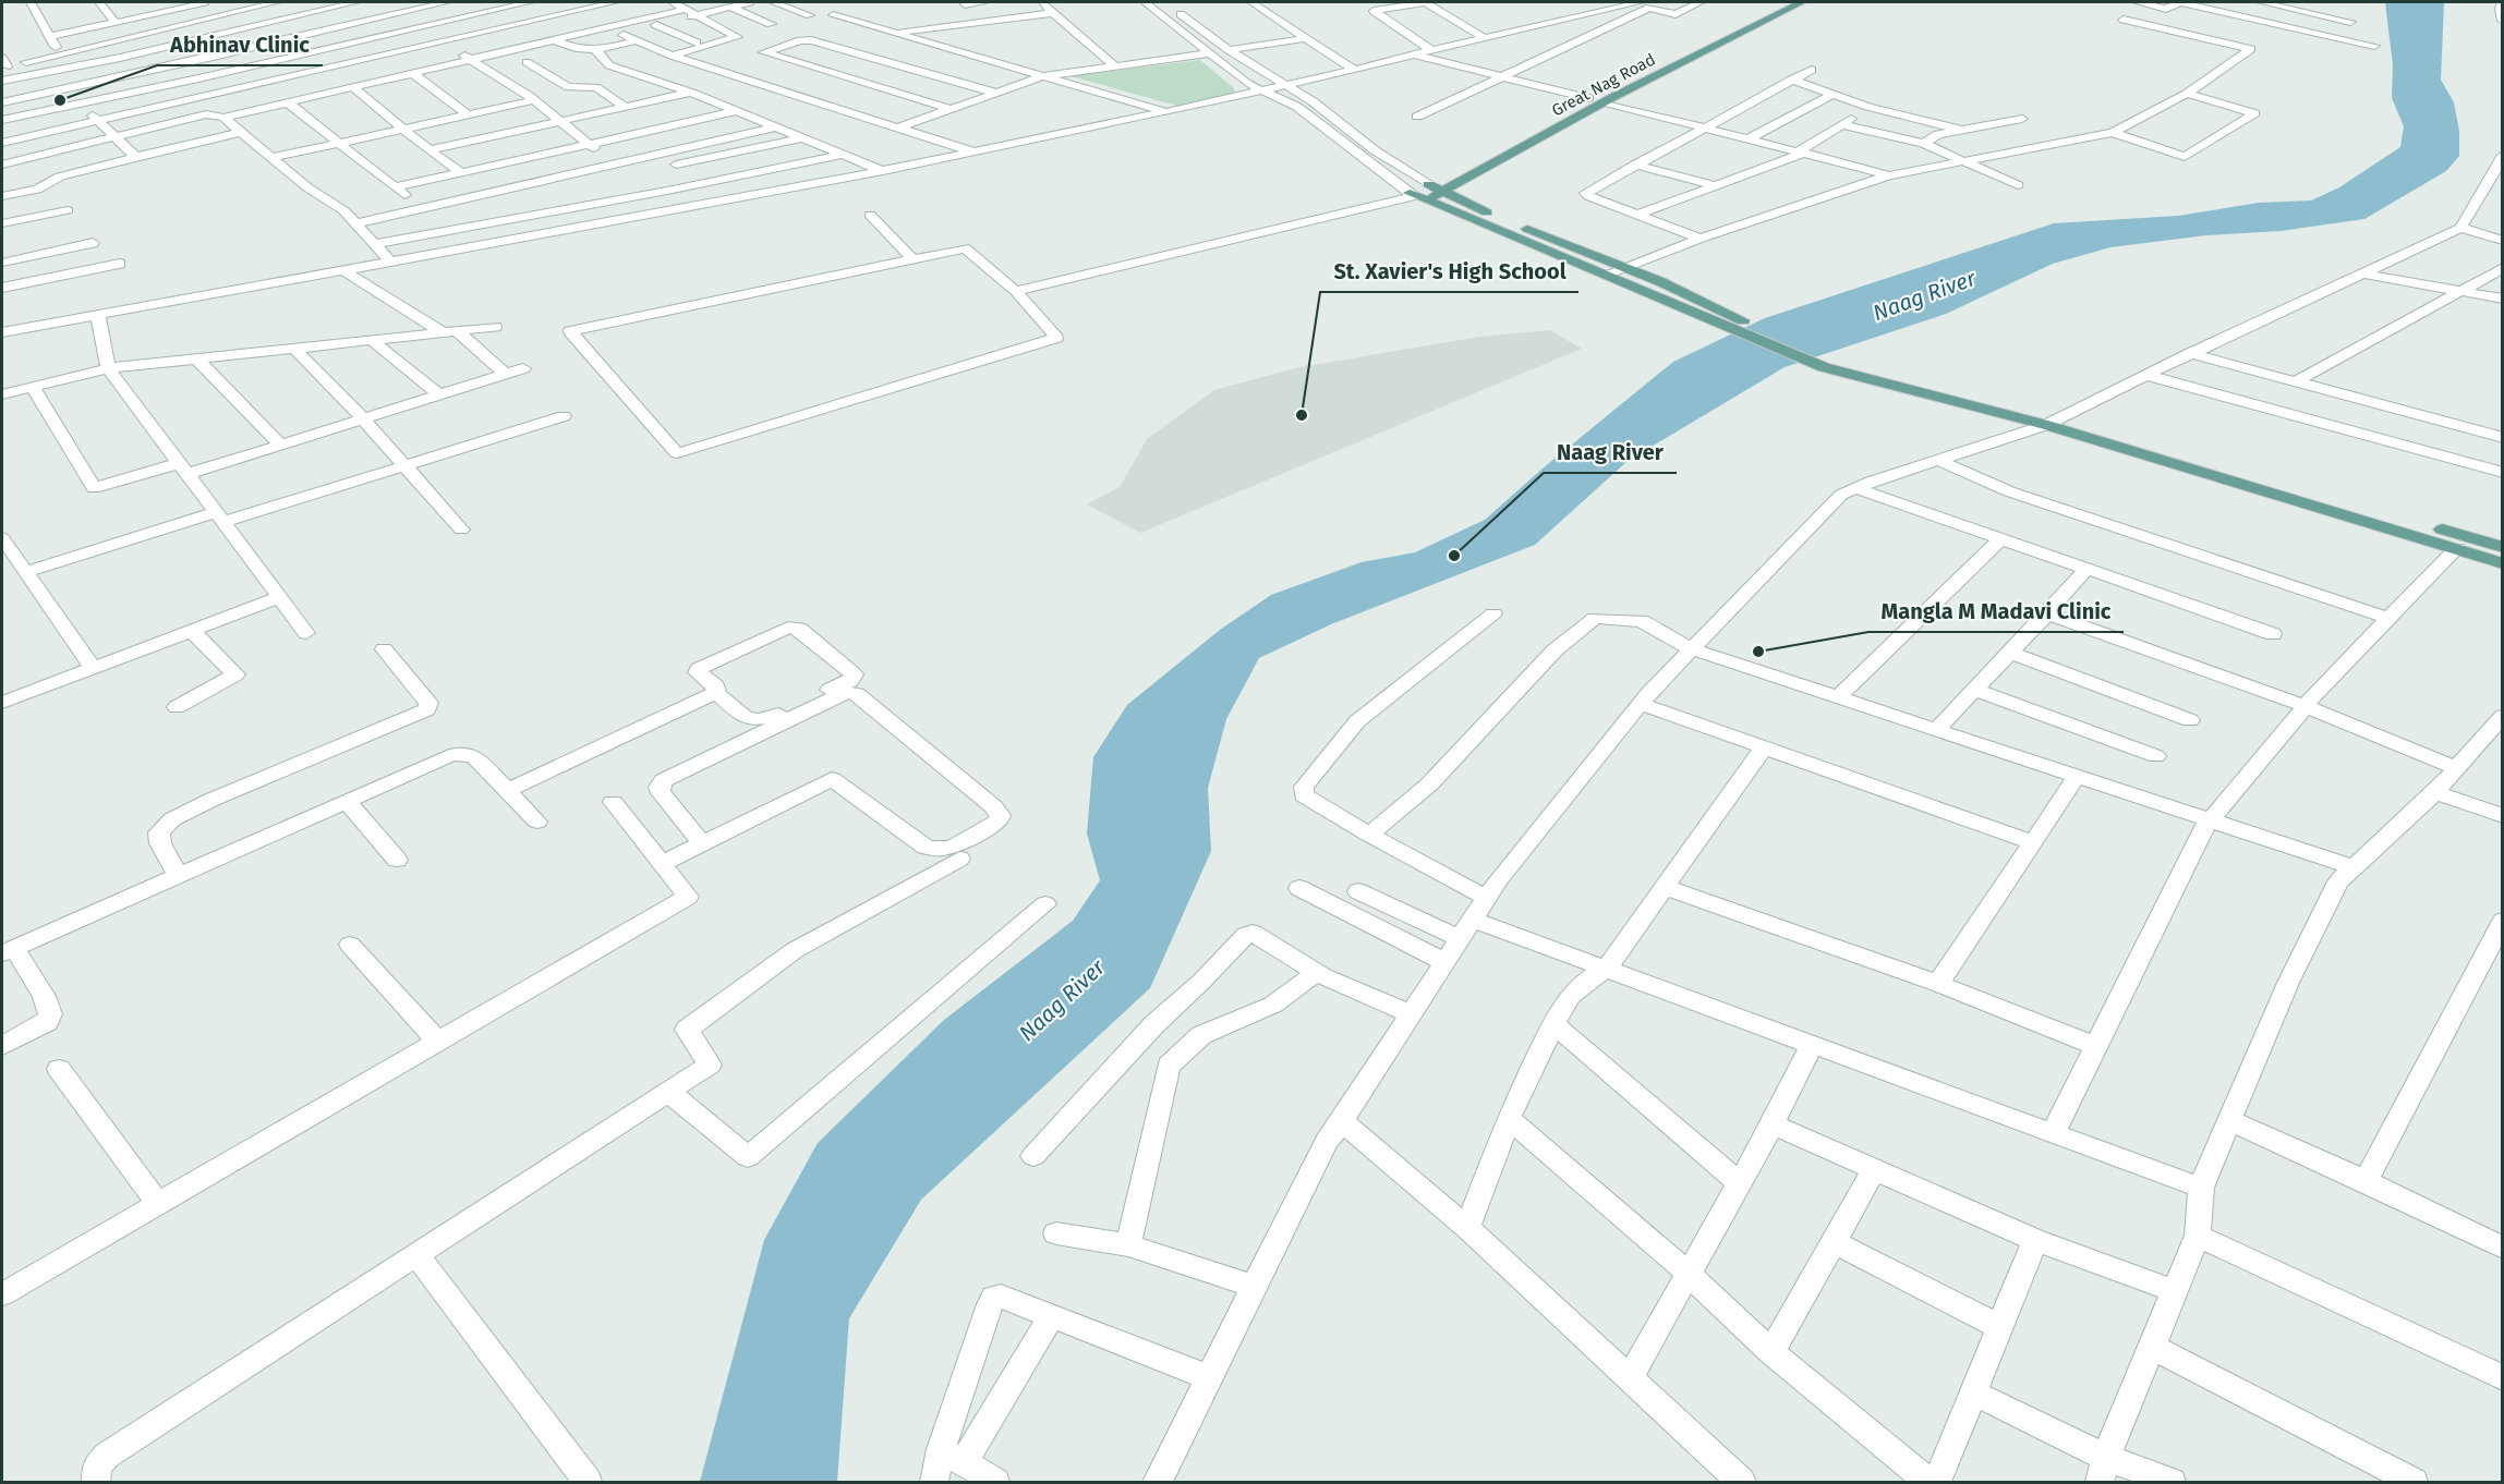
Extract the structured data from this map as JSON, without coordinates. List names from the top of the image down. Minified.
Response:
{"streets":{"main road":["Great Nag Road"]},"water":["Naag River"],"places":["Abhinav Clinic","St. Xavier's High School","Naag River","Mangla M Madavi Clinic"]}
